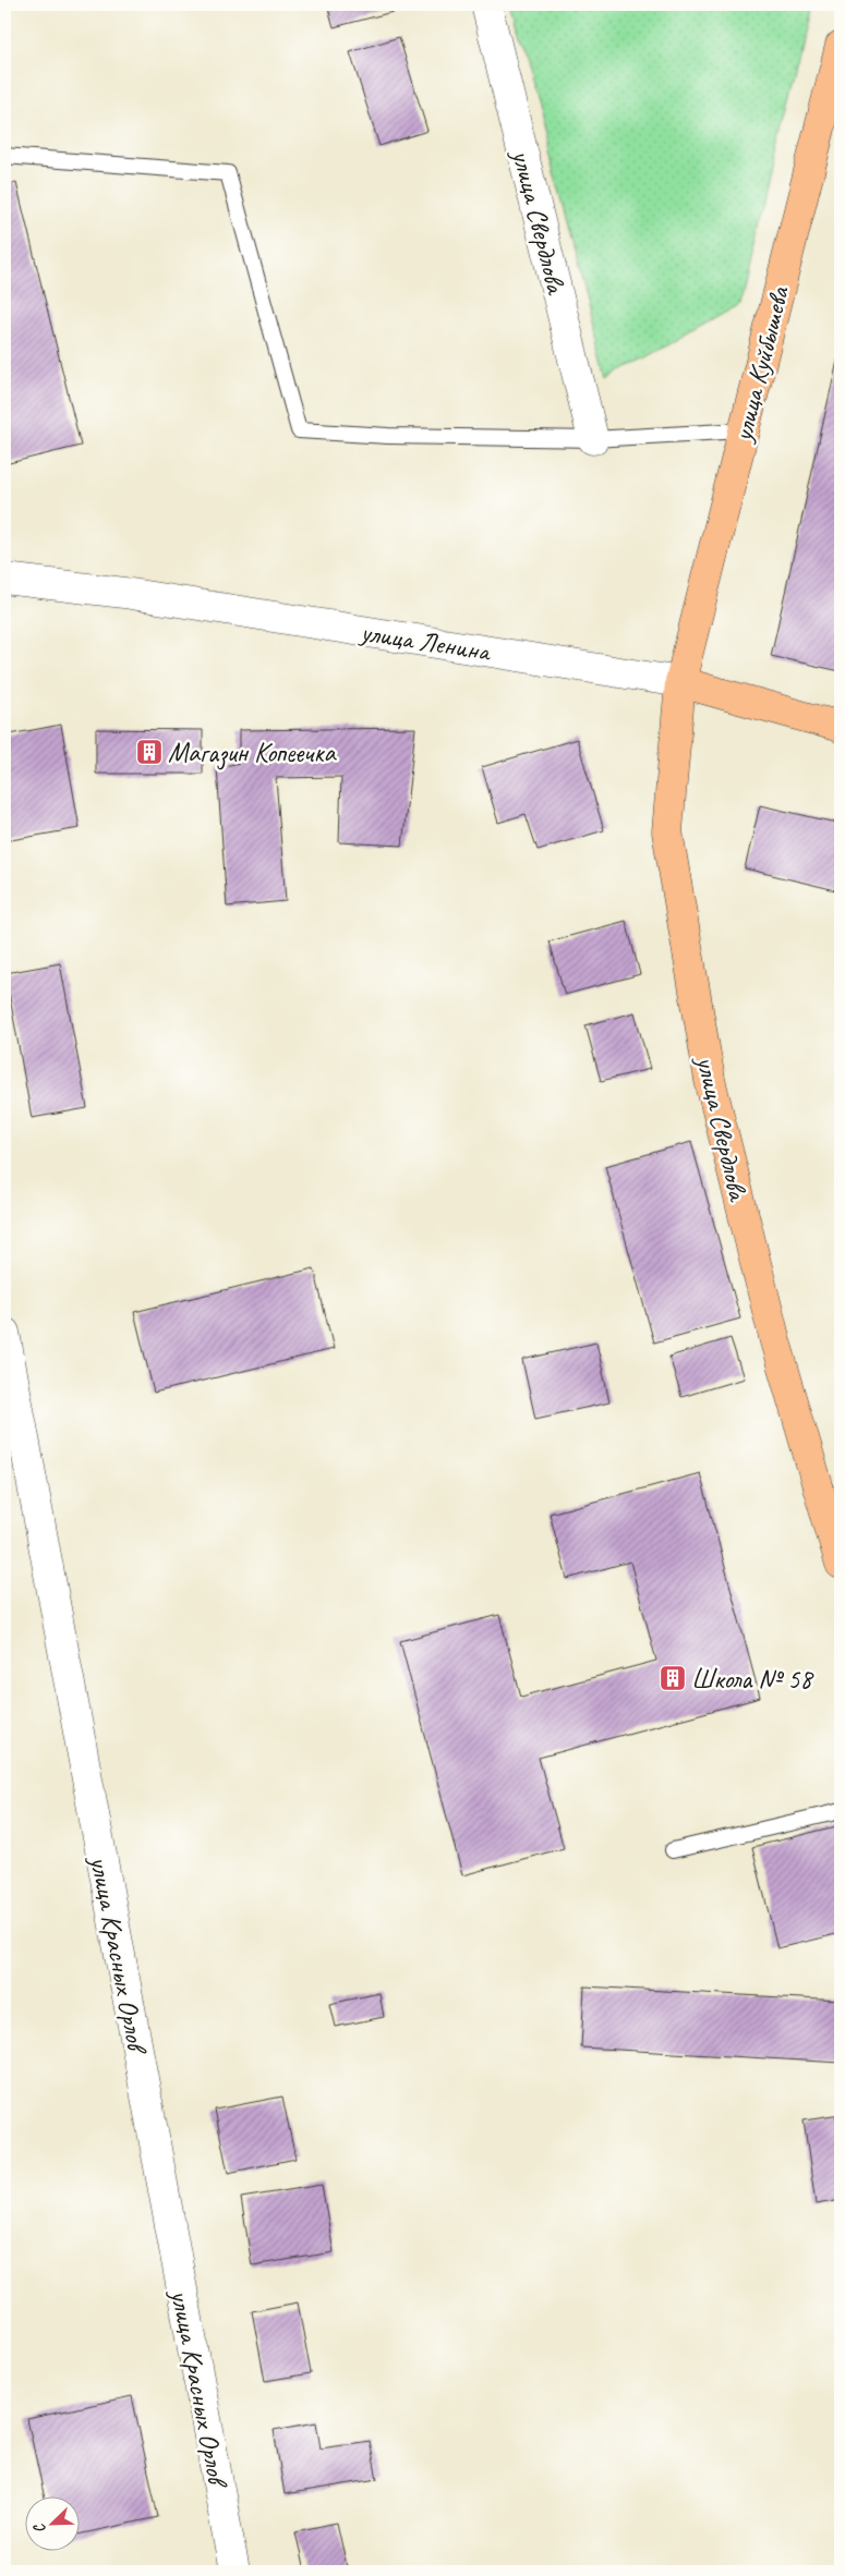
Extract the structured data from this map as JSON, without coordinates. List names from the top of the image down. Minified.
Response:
{"streets":{"main road":["улица Свердлова","улица Куйбышева","улица Ленина"],"street":["улица Красных Орлов"]},"crossings":[["улица Свердлова","улица Куйбышева"],["улица Свердлова","улица Ленина"],["улица Куйбышева","улица Ленина"]],"places":{"building":["Магазин Копеечка","Школа № 58"]},"north":"bottom left"}
